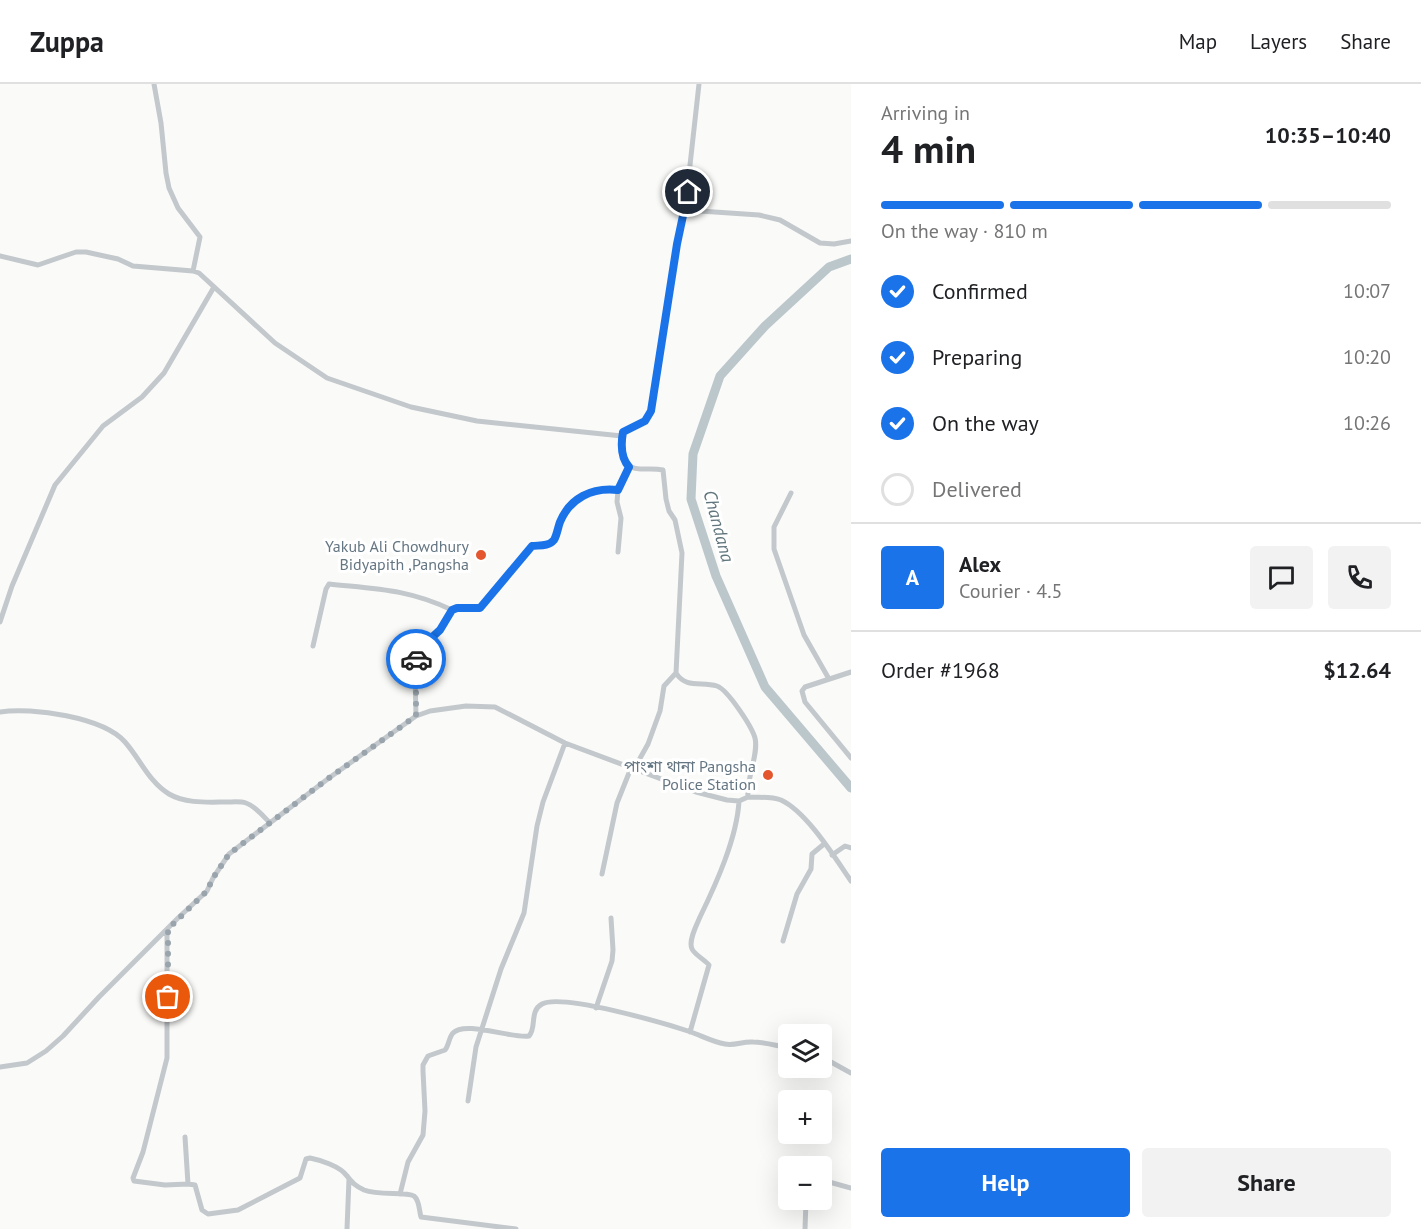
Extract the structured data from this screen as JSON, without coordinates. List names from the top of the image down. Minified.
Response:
{"water":["Chandana"],"places":["Yakub Ali Chowdhury Bidyapith ,Pangsha","পাংশা থানা Pangsha Police Station"],"page":{"header":"Zuppa","nav":["Map","Layers","Share"],"heading":["4 min","Arriving in","10:35–10:40"],"panel":["Alex","Courier · 4.5","Order #1968","$12.64"],"bar":"On the way · 810 m","list":[["Confirmed","10:07"],["Preparing","10:20"],["On the way","10:26"],"Delivered"],"round":"A","map_buttons":["+","−"],"buttons":["Help","Share"]}}
